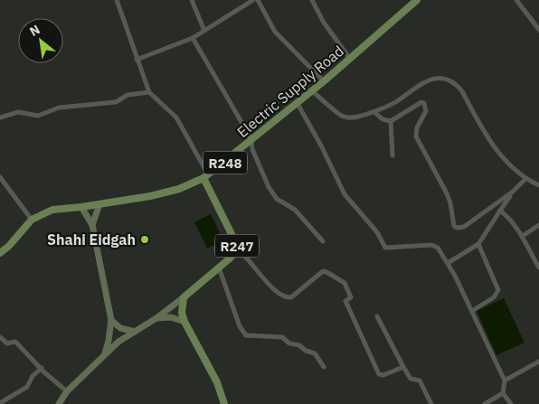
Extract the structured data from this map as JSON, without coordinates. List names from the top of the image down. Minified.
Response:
{"streets":{"main road":["Electric Supply Road","R248","R247"]},"crossings":[["Electric Supply Road","R247"]],"places":["Shahi Eidgah"],"north":"top left"}
